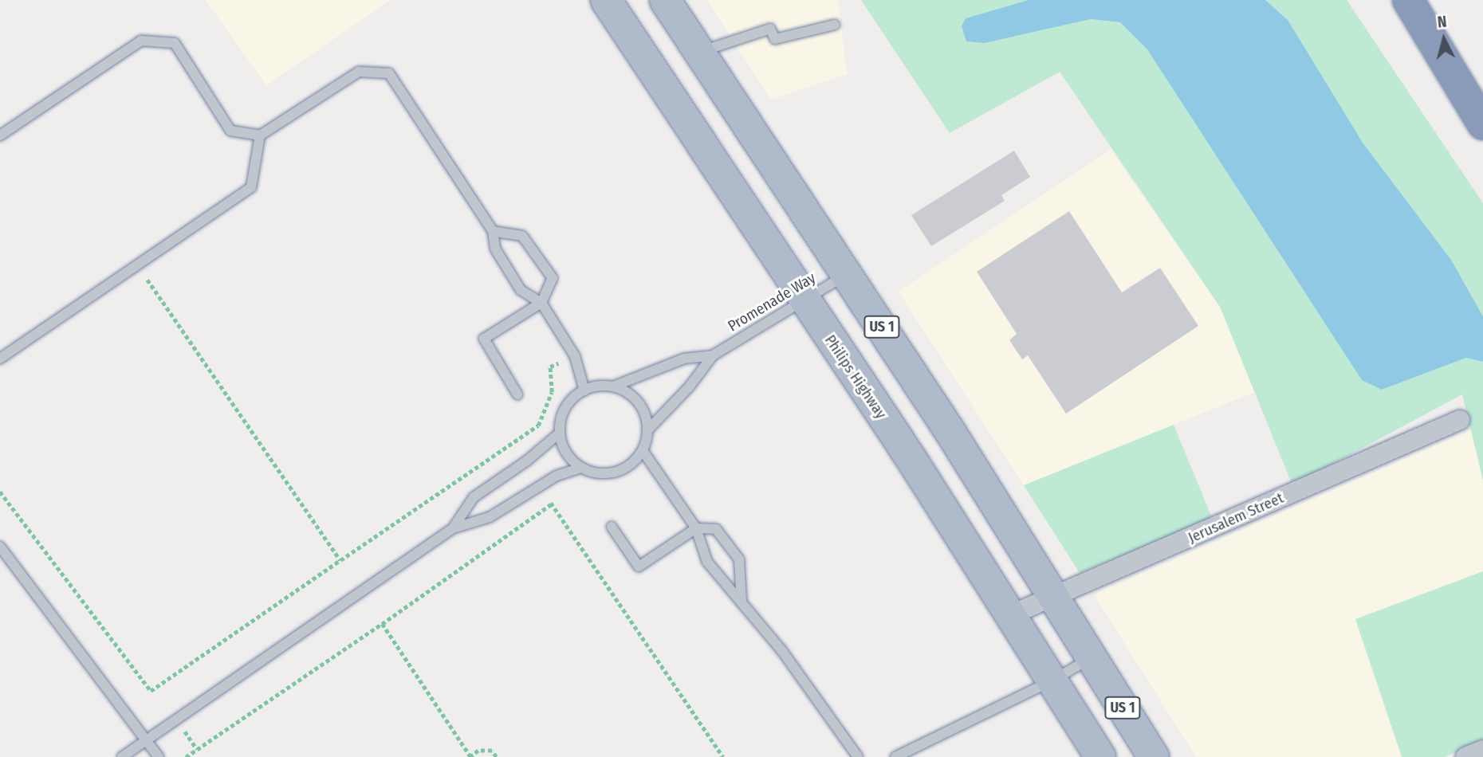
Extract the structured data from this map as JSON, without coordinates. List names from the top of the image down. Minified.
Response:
{"streets":{"main road":["US 1","Philips Highway"],"street":["Jerusalem Street"],"lane":["Promenade Way"]},"crossings":[["Promenade Way","US 1"],["Promenade Way","Philips Highway"],["US 1","Jerusalem Street"],["Philips Highway","Jerusalem Street"]],"north":"top"}
